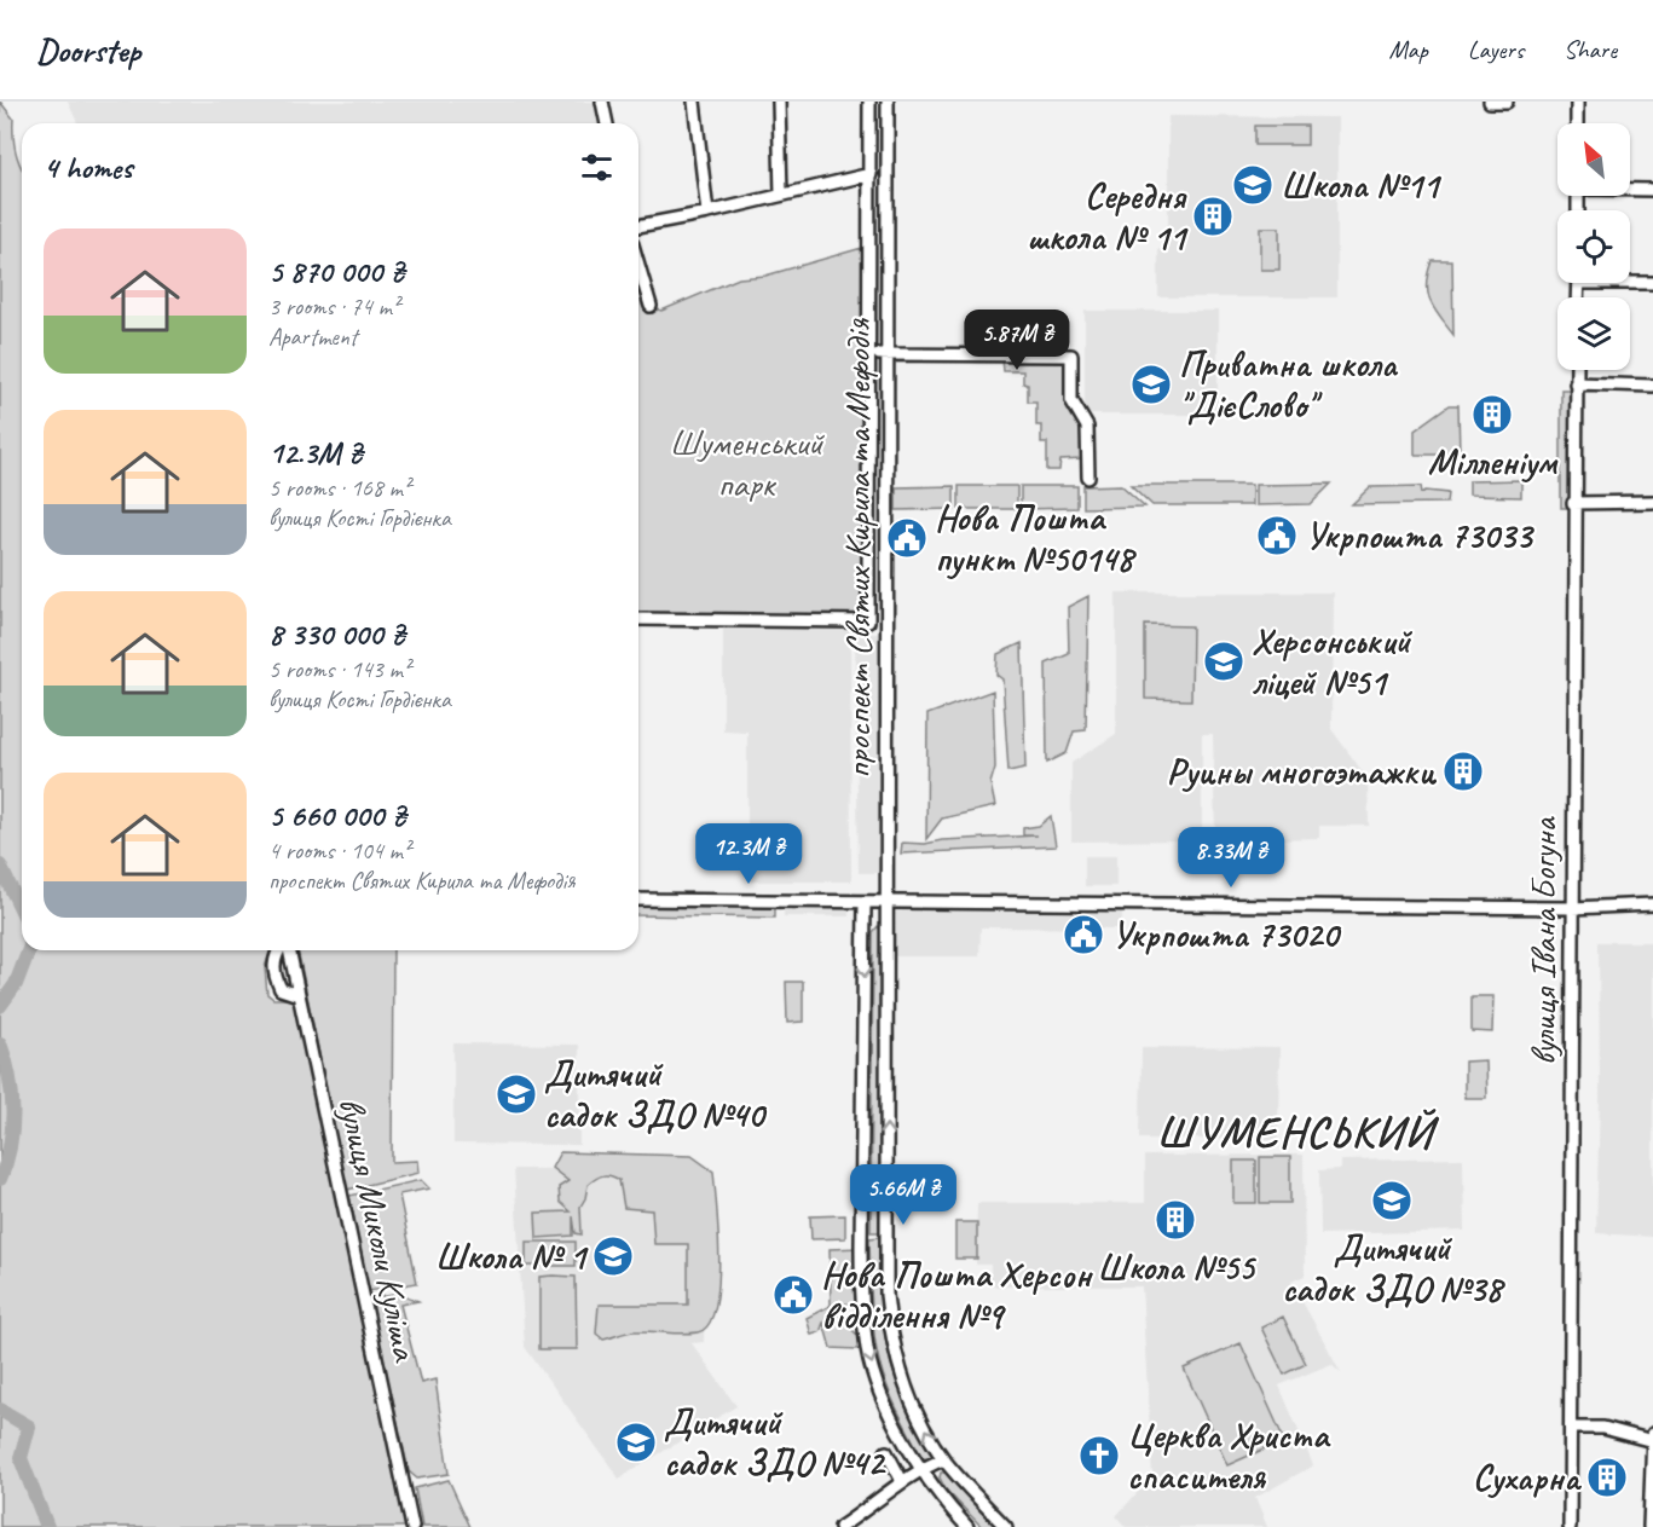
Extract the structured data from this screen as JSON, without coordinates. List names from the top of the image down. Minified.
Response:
{"streets":{"street":["проспект Святих Кирила та Мефодія","вулиця Івана Богуна","вулиця Миколи Куліша"]},"districts":["ШУМЕНСЬКИЙ"],"parks":["Шуменський парк"],"places":{"school or university":["Школа №11","Приватна школа \"ДієСлово\"","Херсонський ліцей №51","Дитячий садок ЗДО №40","Дитячий садок ЗДО №38","Школа № 1","Дитячий садок ЗДО №42"],"building":["Середня школа № 11","Мілленіум","Руины многоэтажки","Школа №55","Сухарна"],"public building":["Укрпошта 73033","Нова Пошта пункт №50148","Укрпошта 73020","Нова Пошта Херсон відділення №9"],"church":["Церква Христа спасителя"]},"north":"top left","page":{"header":"Doorstep","nav":["Map","Layers","Share"],"heading":"4 homes","list":[{"name":"5 870 000 ₴","note":"3 rooms · 74 m² · Apartment"},{"name":"12.3M ₴","note":"5 rooms · 168 m² · вулиця Кості Гордієнка"},{"name":"8 330 000 ₴","note":"5 rooms · 143 m² · вулиця Кості Гордієнка"},{"name":"5 660 000 ₴","note":"4 rooms · 104 m² · проспект Святих Кирила та Мефодія"}],"price":["5.87M ₴","12.3M ₴","8.33M ₴","5.66M ₴"]}}
